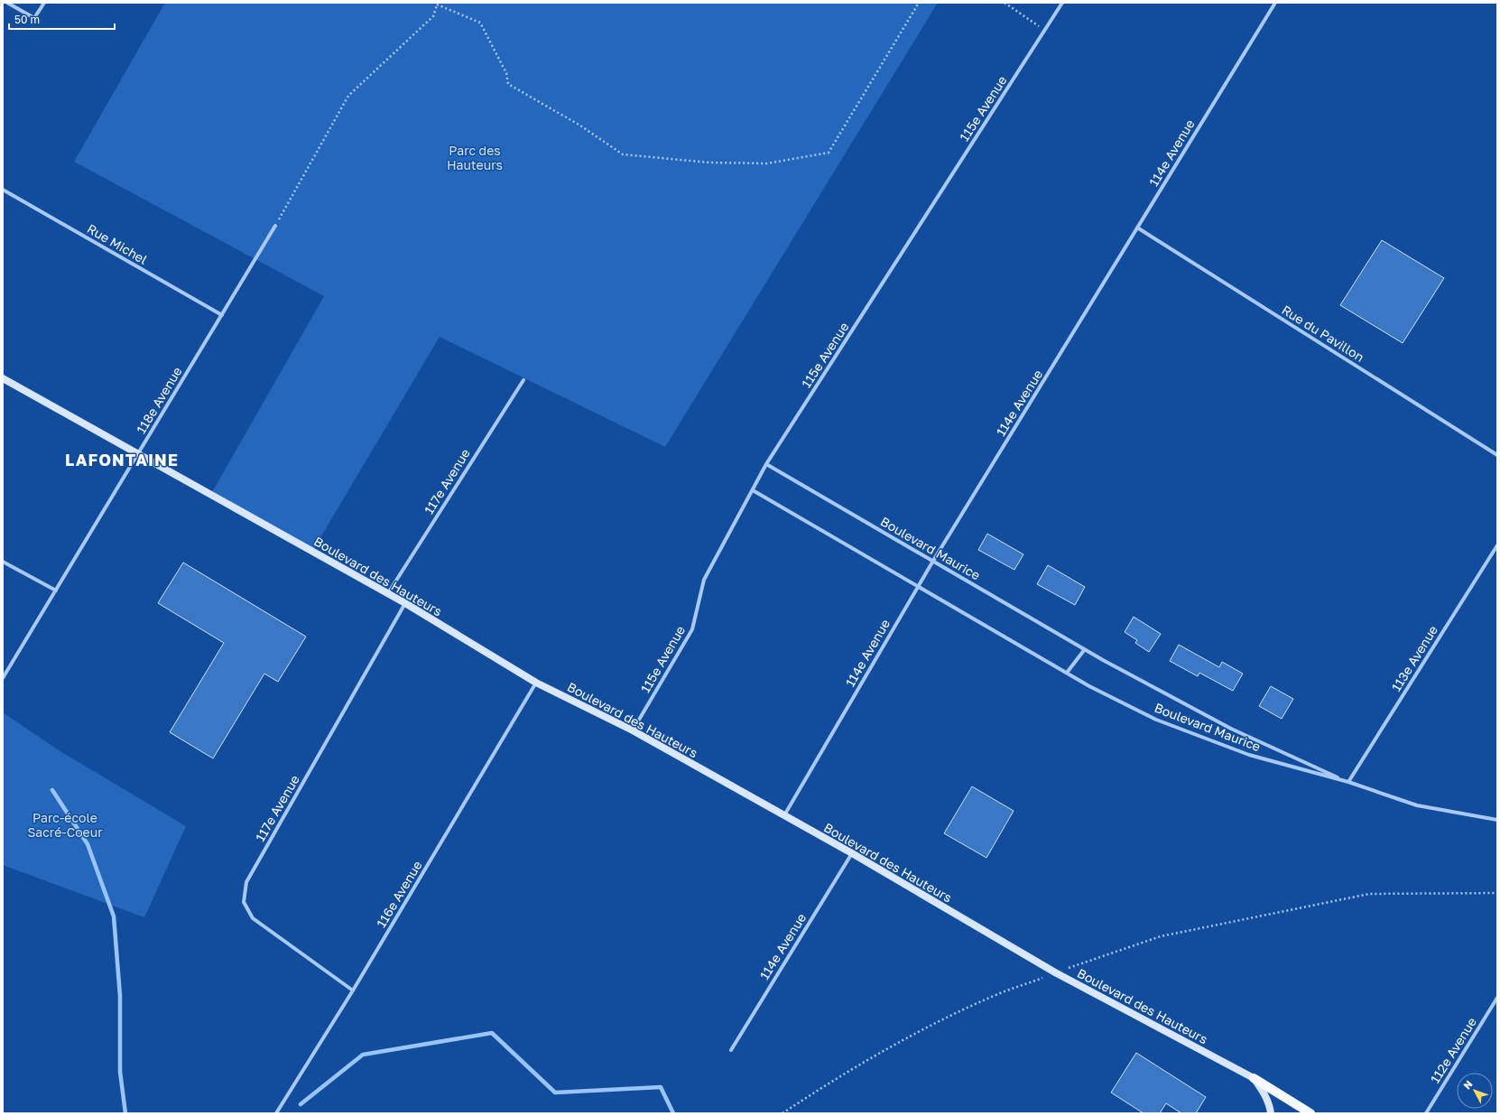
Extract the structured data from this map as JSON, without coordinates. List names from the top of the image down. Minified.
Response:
{"streets":{"main road":["Boulevard des Hauteurs"],"street":["115e Avenue","114e Avenue","Rue Michel","Rue du Pavillon","118e Avenue","117e Avenue","Boulevard Maurice","113e Avenue","116e Avenue","112e Avenue"]},"crossings":[["115e Avenue","Boulevard Maurice"],["115e Avenue","Boulevard des Hauteurs"],["114e Avenue","Rue du Pavillon"],["114e Avenue","Boulevard Maurice"],["114e Avenue","Boulevard des Hauteurs"],["Rue Michel","118e Avenue"],["118e Avenue","Boulevard des Hauteurs"],["117e Avenue","Boulevard des Hauteurs"],["117e Avenue","116e Avenue"],["Boulevard Maurice","113e Avenue"],["Boulevard des Hauteurs","116e Avenue"]],"districts":["LAFONTAINE"],"parks":["Parc des Hauteurs","Parc-école Sacré-Coeur"],"scale_bar":"50 m","north":"top left"}
